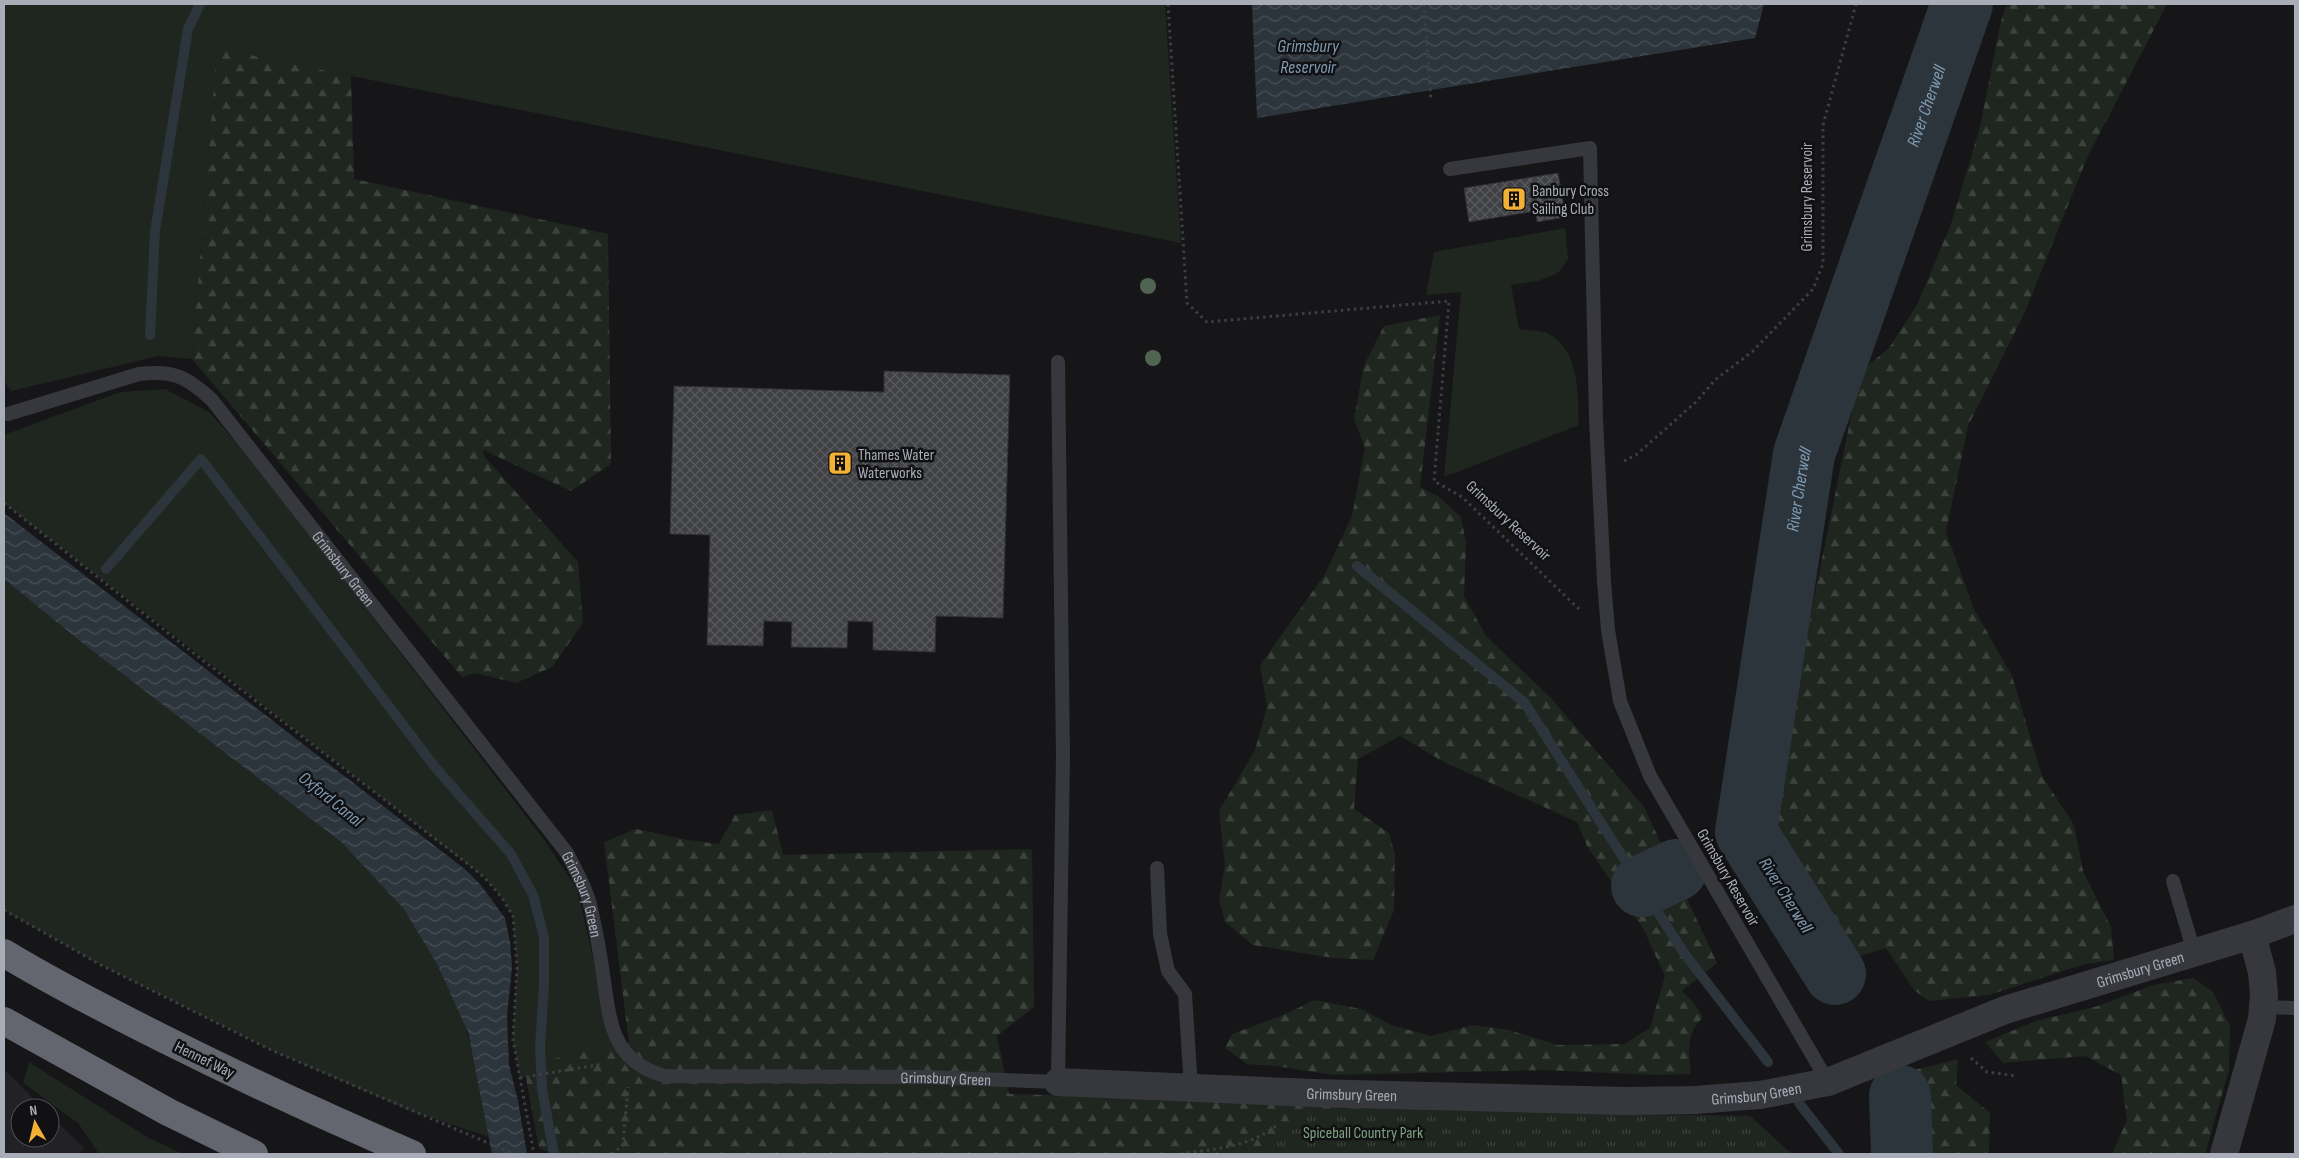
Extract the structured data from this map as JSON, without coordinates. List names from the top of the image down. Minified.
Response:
{"streets":{"highway":["Hennef Way"],"street":["Grimsbury Green"],"lane":["Grimsbury Reservoir"]},"crossings":[["Grimsbury Reservoir","Grimsbury Green"]],"water":["Grimsbury Reservoir","River Cherwell","Oxford Canal"],"parks":["Spiceball Country Park"],"places":{"building":["Banbury Cross Sailing Club","Thames Water Waterworks"]},"north":"top"}
